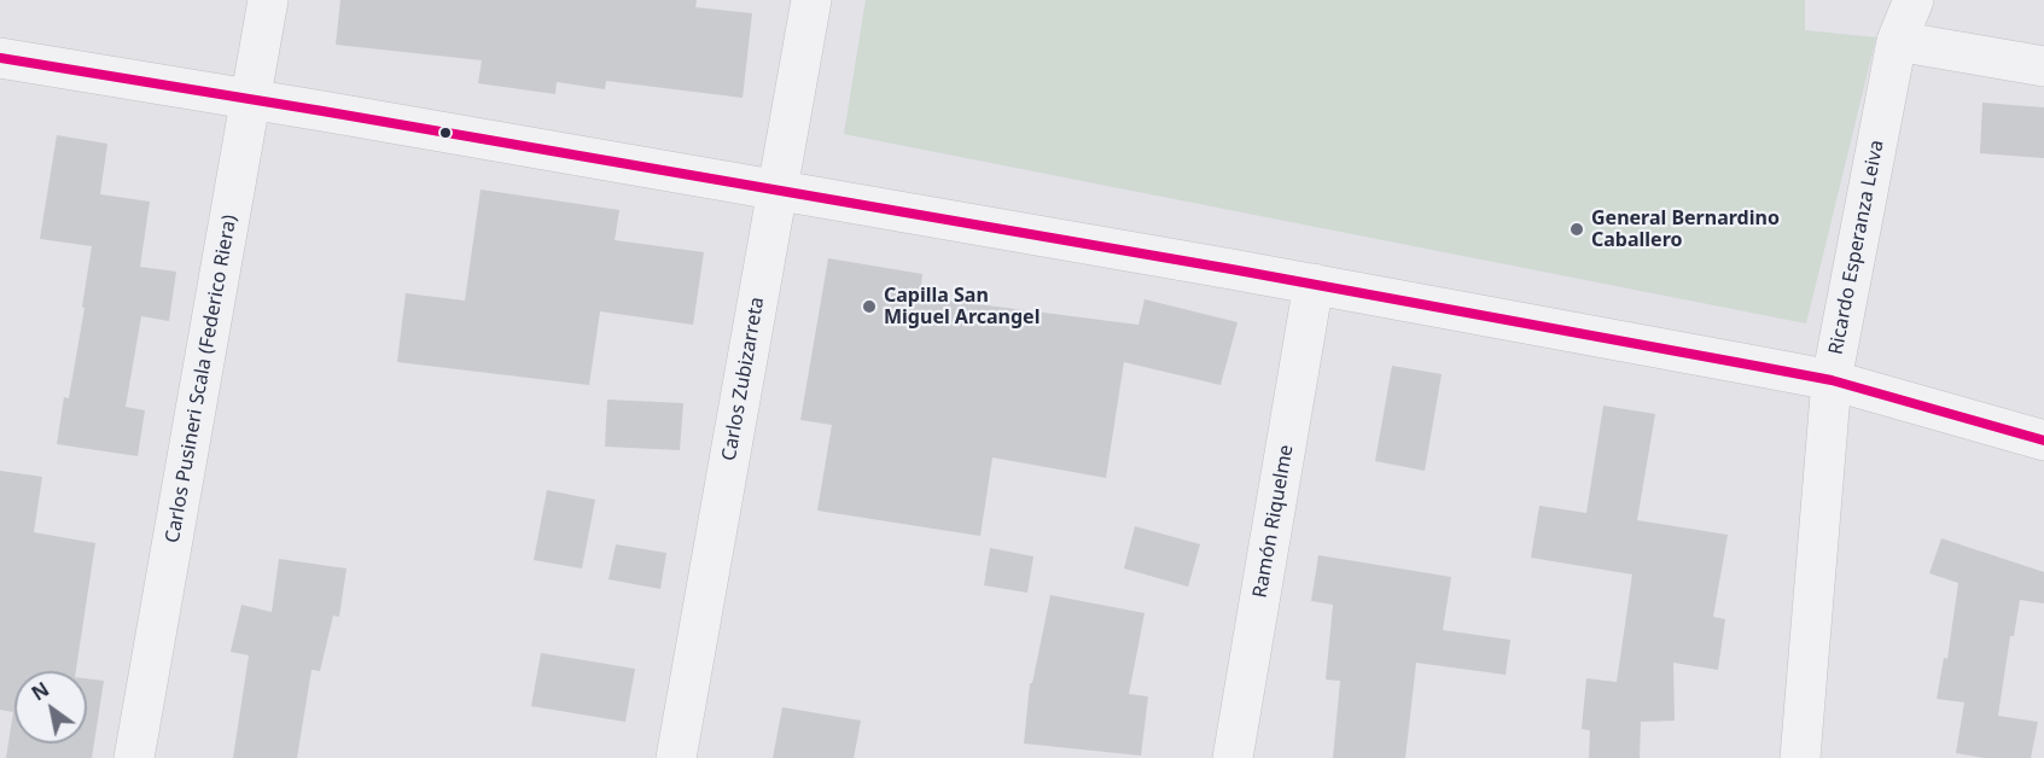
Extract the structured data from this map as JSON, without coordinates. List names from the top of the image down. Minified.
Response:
{"streets":{"street":["Ricardo Esperanza Leiva","Carlos Pusineri Scala (Federico Riera)","Carlos Zubizarreta","Ramón Riquelme"]},"places":["General Bernardino Caballero","Capilla San Miguel Arcangel"],"north":"top left"}
